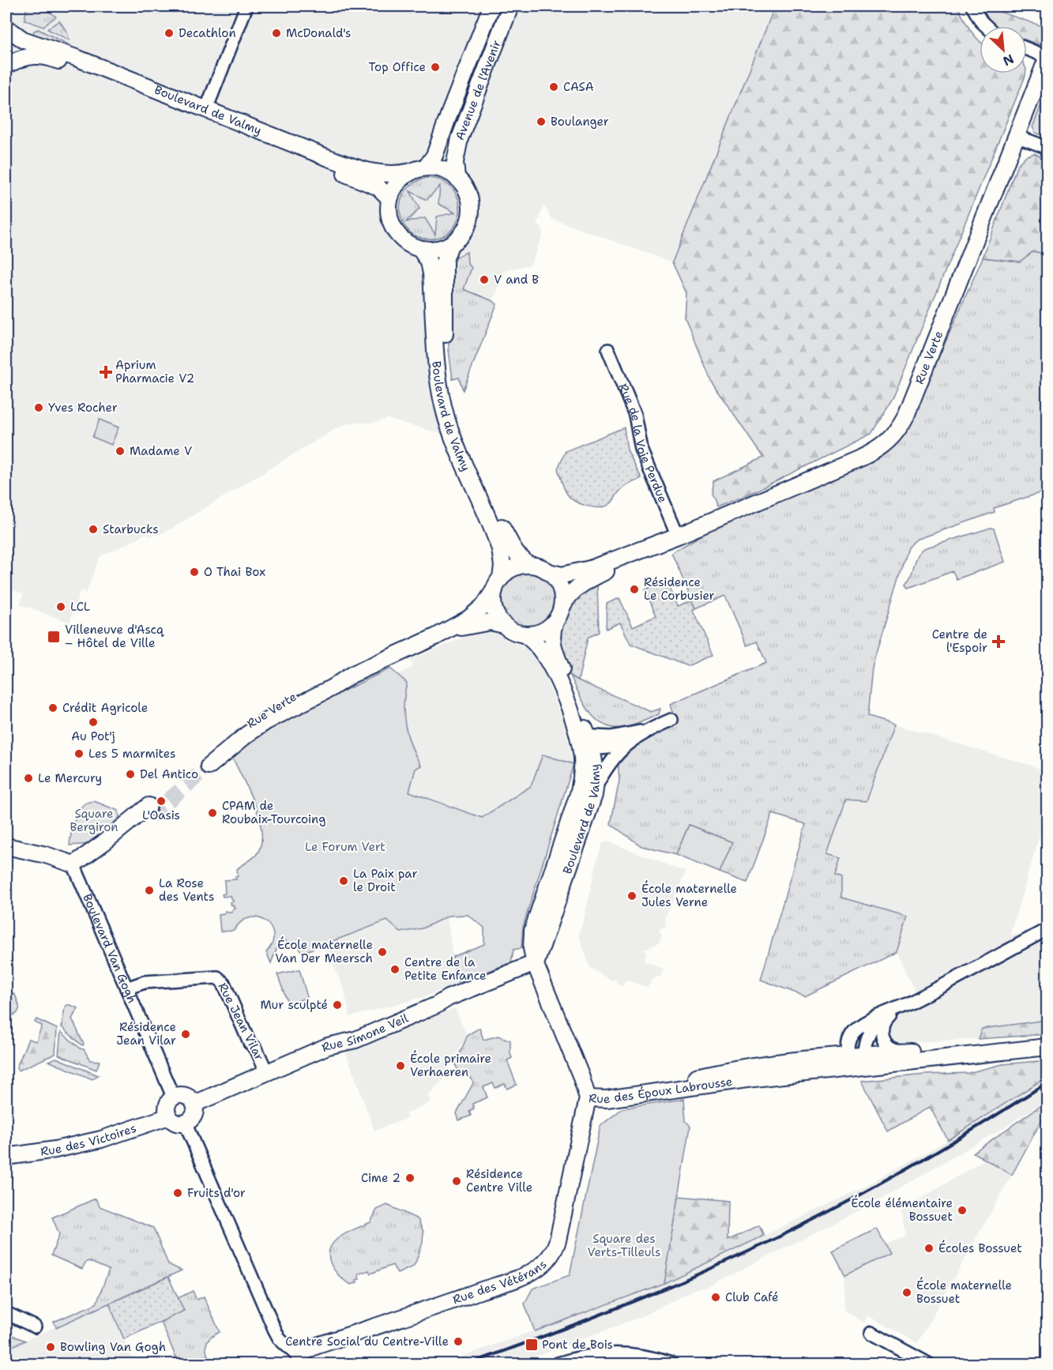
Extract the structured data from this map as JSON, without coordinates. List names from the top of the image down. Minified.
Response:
{"streets":{"main road":["Avenue de l'Avenir","Boulevard de Valmy","Rue Verte","Rue Simone Veil","Rue des Époux Labrousse","Rue des Victoires","Rue des Vétérans"],"street":["Rue de la Voie Perdue","Boulevard Van Gogh","Rue Jean Vilar"]},"crossings":[["Avenue de l'Avenir","Boulevard de Valmy"],["Boulevard de Valmy","Rue Verte"],["Boulevard de Valmy","Rue Simone Veil"],["Boulevard de Valmy","Rue des Époux Labrousse"],["Boulevard de Valmy","Rue des Vétérans"],["Rue Verte","Rue de la Voie Perdue"],["Boulevard Van Gogh","Rue Jean Vilar"],["Boulevard Van Gogh","Rue Simone Veil"],["Boulevard Van Gogh","Rue des Victoires"],["Rue Jean Vilar","Rue Simone Veil"],["Rue Simone Veil","Rue des Victoires"],["Rue des Époux Labrousse","Rue des Vétérans"]],"parks":["Square Bergiron","Le Forum Vert","Square des Verts-Tilleuls"],"places":{"other":["Decathlon","McDonald's","Top Office","CASA","Boulanger","V and B","Yves Rocher","Madame V","Starbucks","O Thai Box","Résidence Le Corbusier","LCL","Crédit Agricole","Au Pot'j","Les 5 marmites","Del Antico","Le Mercury","L'Oasis","CPAM de Roubaix-Tourcoing","La Paix par le Droit","La Rose des Vents","École maternelle Jules Verne","École maternelle Van Der Meersch","Centre de la Petite Enfance","Mur sculpté","Résidence Jean Vilar","École primaire Verhaeren","Cime 2","Résidence Centre Ville","Fruits d'or","École élémentaire Bossuet","Écoles Bossuet","École maternelle Bossuet","Club Café","Centre Social du Centre-Ville","Bowling Van Gogh"],"health":["Aprium Pharmacie V2","Centre de l'Espoir"],"transit":["Villeneuve d'Ascq – Hôtel de Ville","Pont de Bois"]},"north":"bottom right"}
